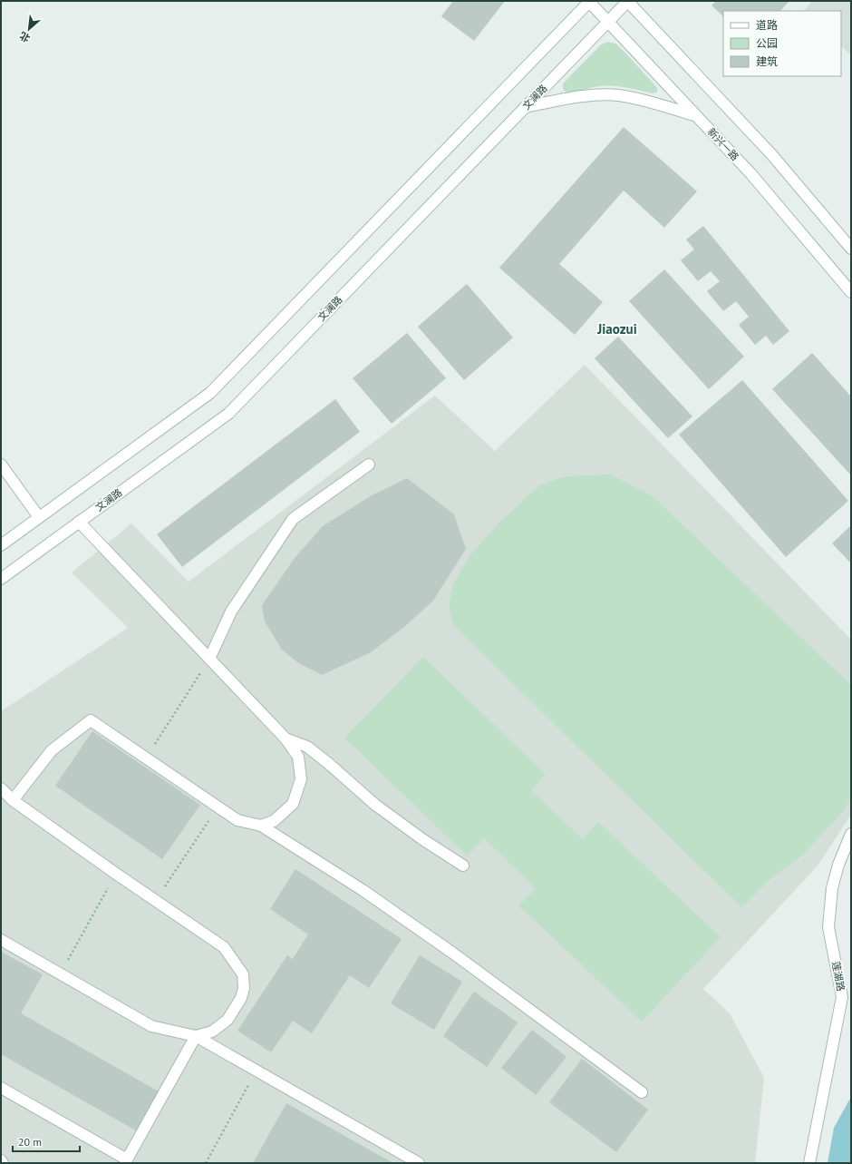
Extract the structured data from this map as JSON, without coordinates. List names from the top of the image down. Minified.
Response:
{"streets":{"main road":["文澜路","新兴一路","莲湖路"]},"crossings":[["文澜路","新兴一路"]],"districts":["Jiaozui"],"legend":["道路","公园","建筑"],"scale_bar":"20 m","north":"bottom left"}
